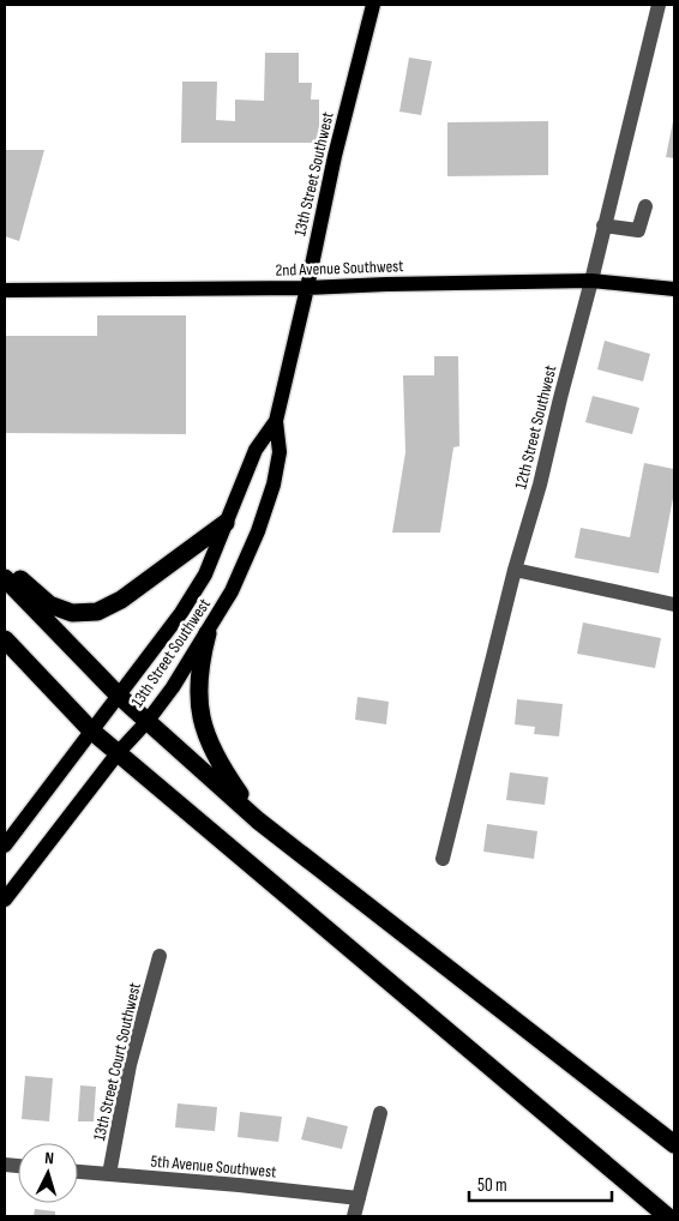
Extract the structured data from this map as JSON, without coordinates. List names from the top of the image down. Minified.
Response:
{"streets":{"main road":["13th Street Southwest","2nd Avenue Southwest"],"street":["12th Street Southwest","13th Street Court Southwest","5th Avenue Southwest"]},"crossings":[["13th Street Southwest","2nd Avenue Southwest"],["2nd Avenue Southwest","12th Street Southwest"],["13th Street Court Southwest","5th Avenue Southwest"]],"scale_bar":"50 m","north":"top"}
